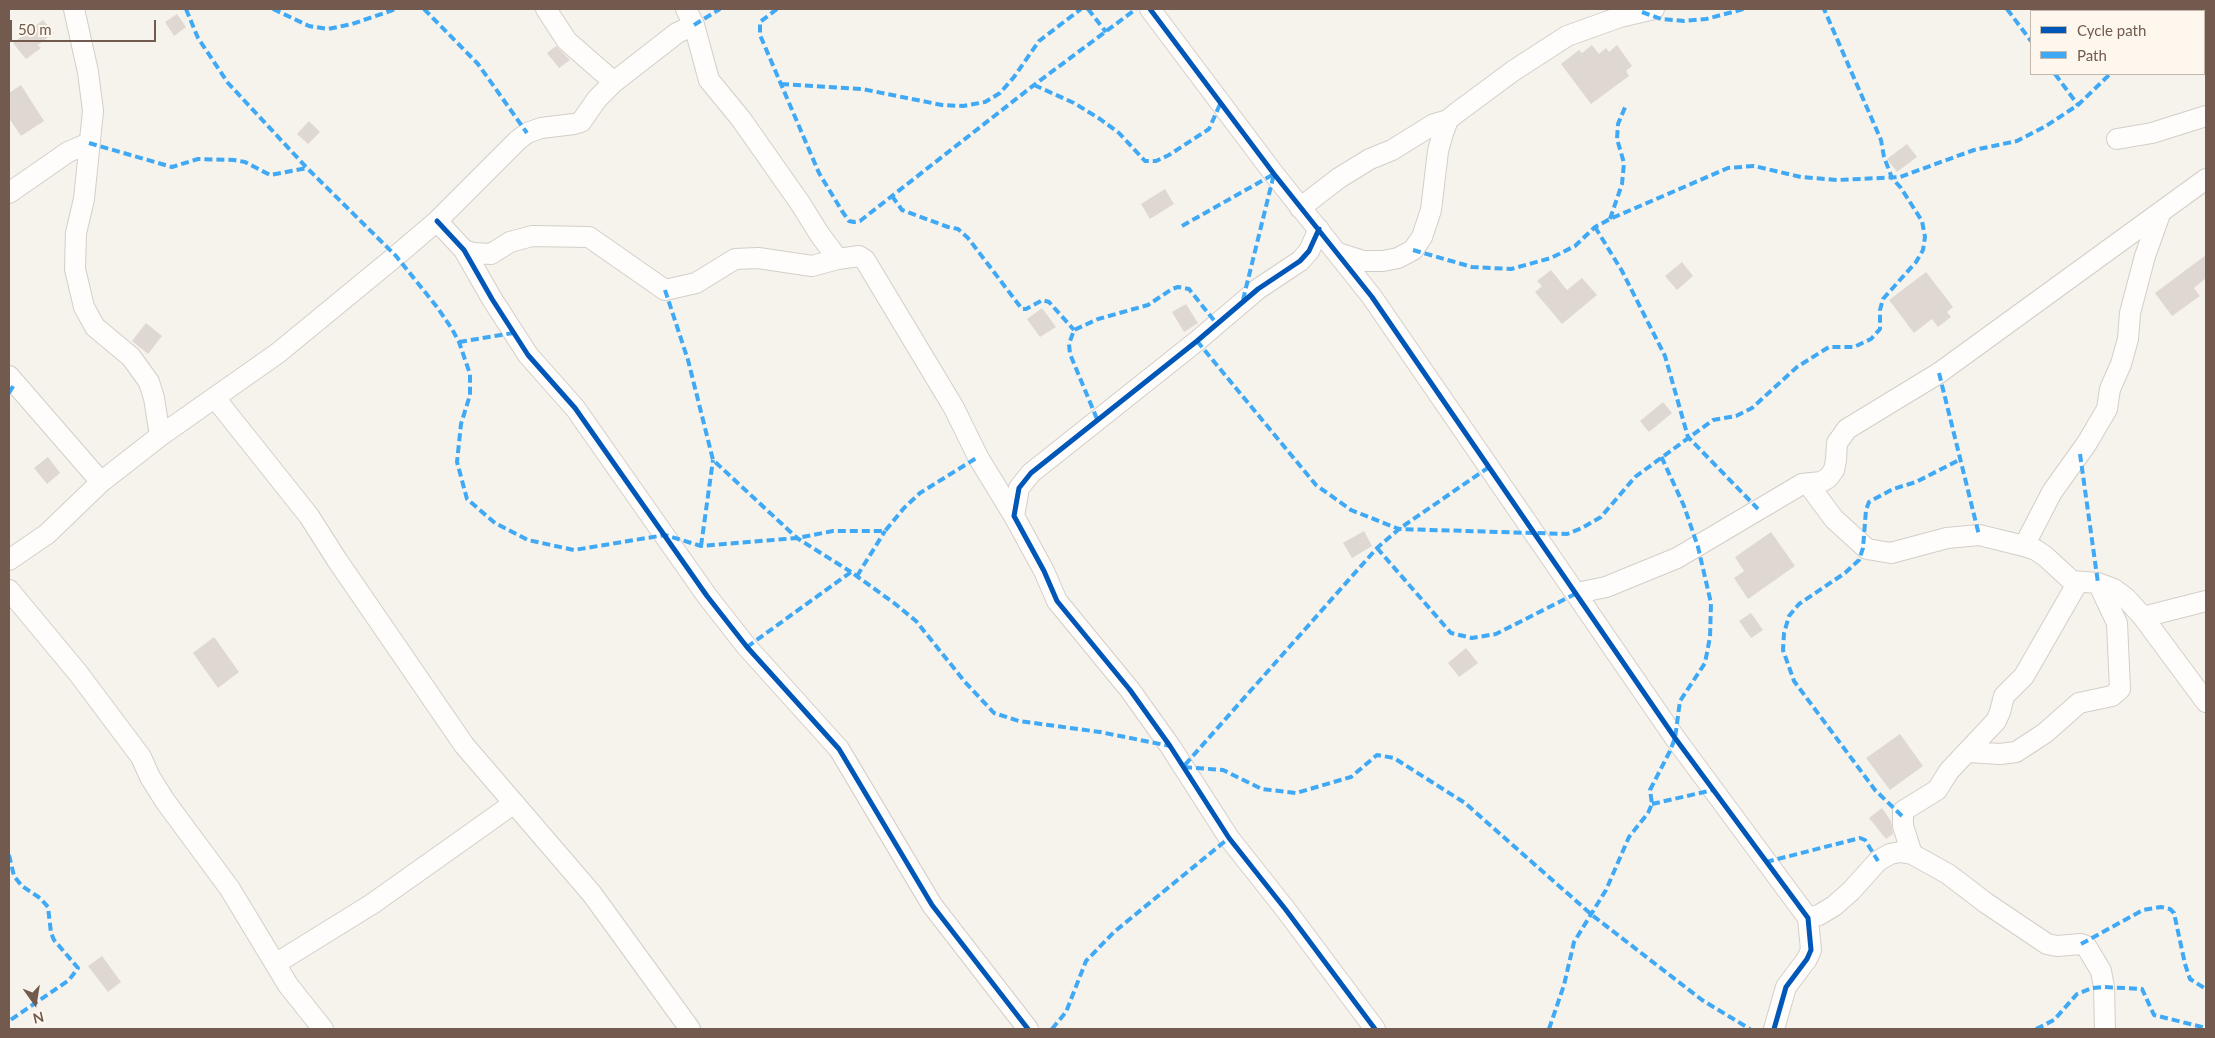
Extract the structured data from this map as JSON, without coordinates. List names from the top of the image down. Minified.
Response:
{"legend":["Cycle path","Path"],"scale_bar":"50 m","north":"bottom"}
